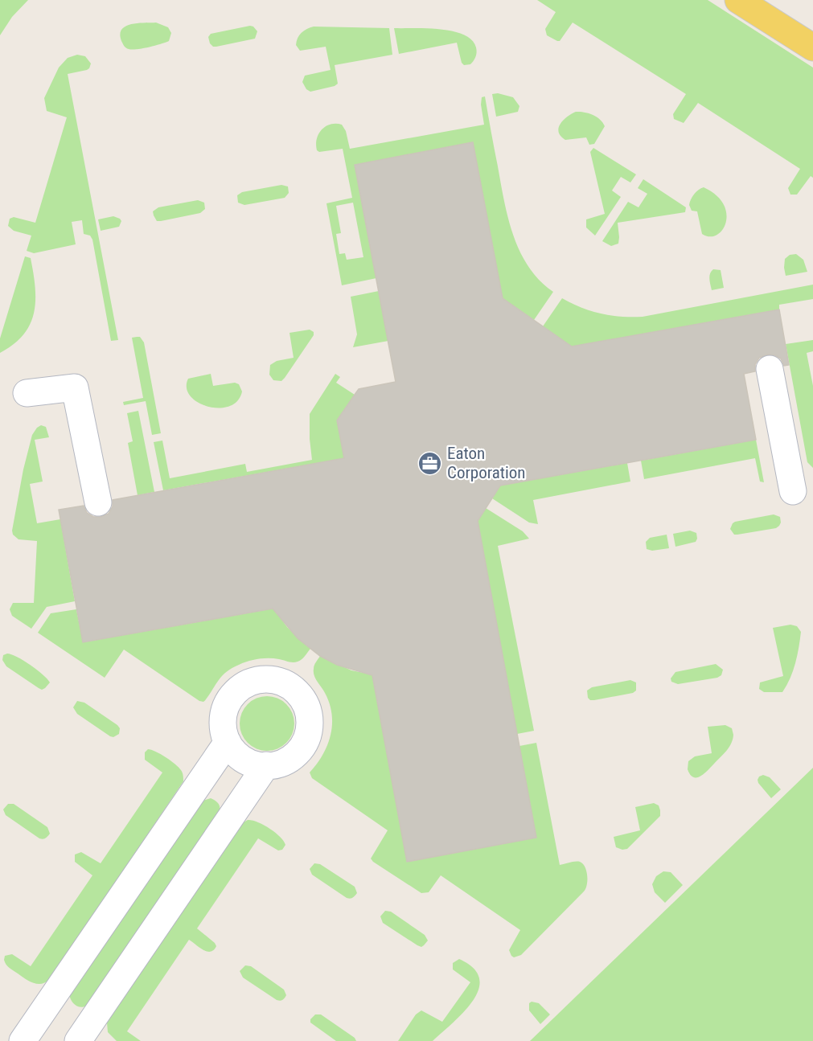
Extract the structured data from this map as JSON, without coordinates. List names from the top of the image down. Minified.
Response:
{"places":{"office":["Eaton Corporation"]}}
